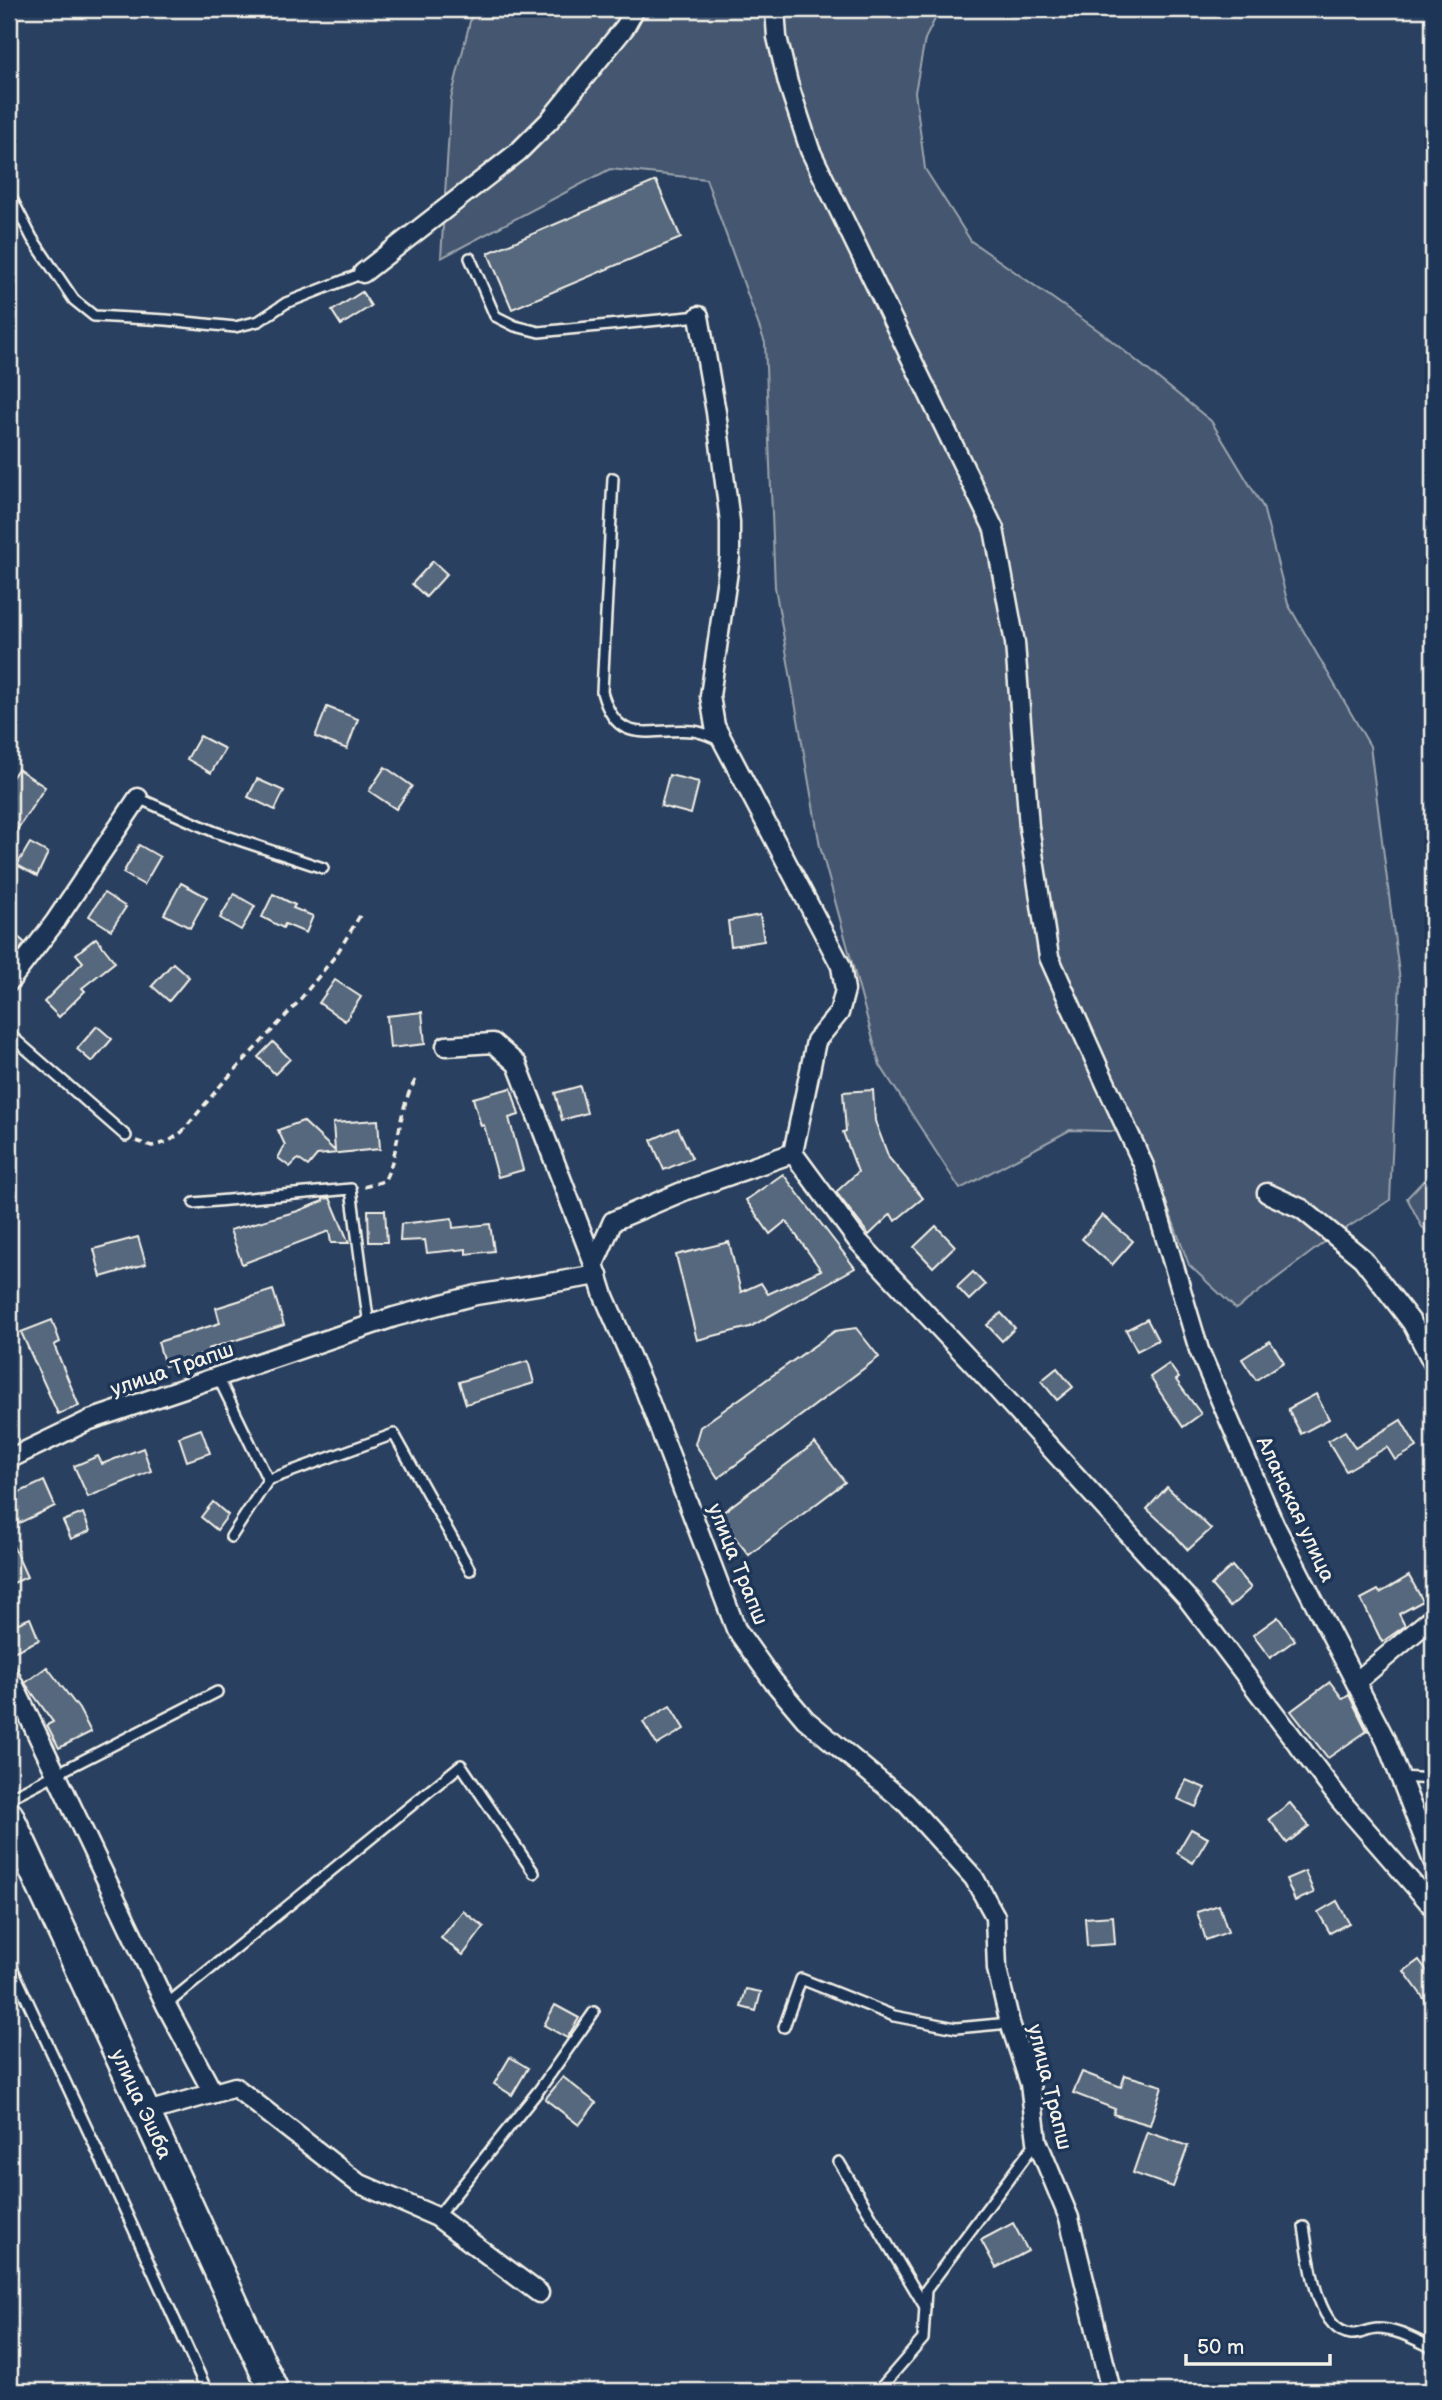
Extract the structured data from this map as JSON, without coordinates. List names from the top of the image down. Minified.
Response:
{"streets":{"highway":["улица Эшба"],"street":["улица Трапш","Аланская улица"]},"scale_bar":"50 m"}
